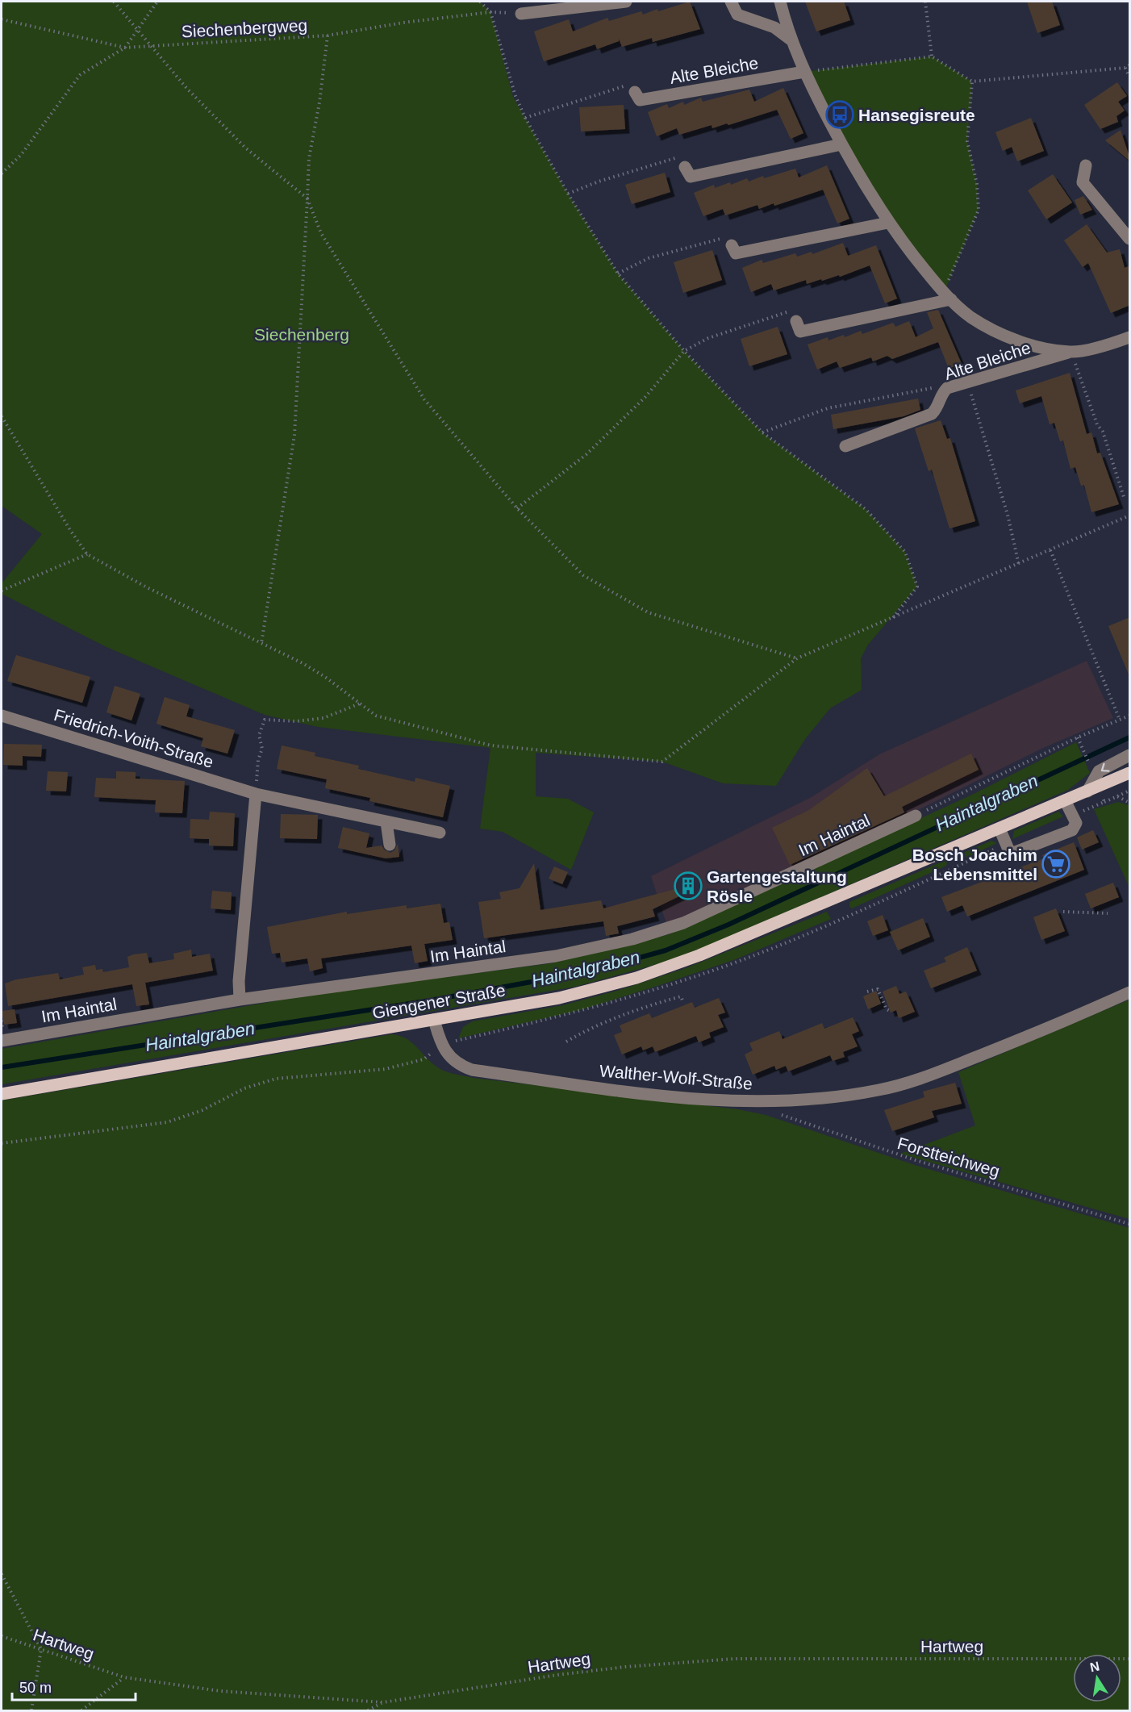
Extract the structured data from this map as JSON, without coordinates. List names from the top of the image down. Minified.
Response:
{"streets":{"main road":["Giengener Straße"],"street":["Alte Bleiche","Friedrich-Voith-Straße","Im Haintal","Walther-Wolf-Straße"],"path":["Siechenbergweg","Forstteichweg","Hartweg"]},"crossings":[["Giengener Straße","Walther-Wolf-Straße"],["Walther-Wolf-Straße","Forstteichweg"]],"water":["Haintalgraben"],"parks":["Siechenberg"],"places":{"bus stop":["Hansegisreute"],"supermarket":["Bosch Joachim Lebensmittel"],"building":["Gartengestaltung Rösle"]},"scale_bar":"50 m","north":"top"}
